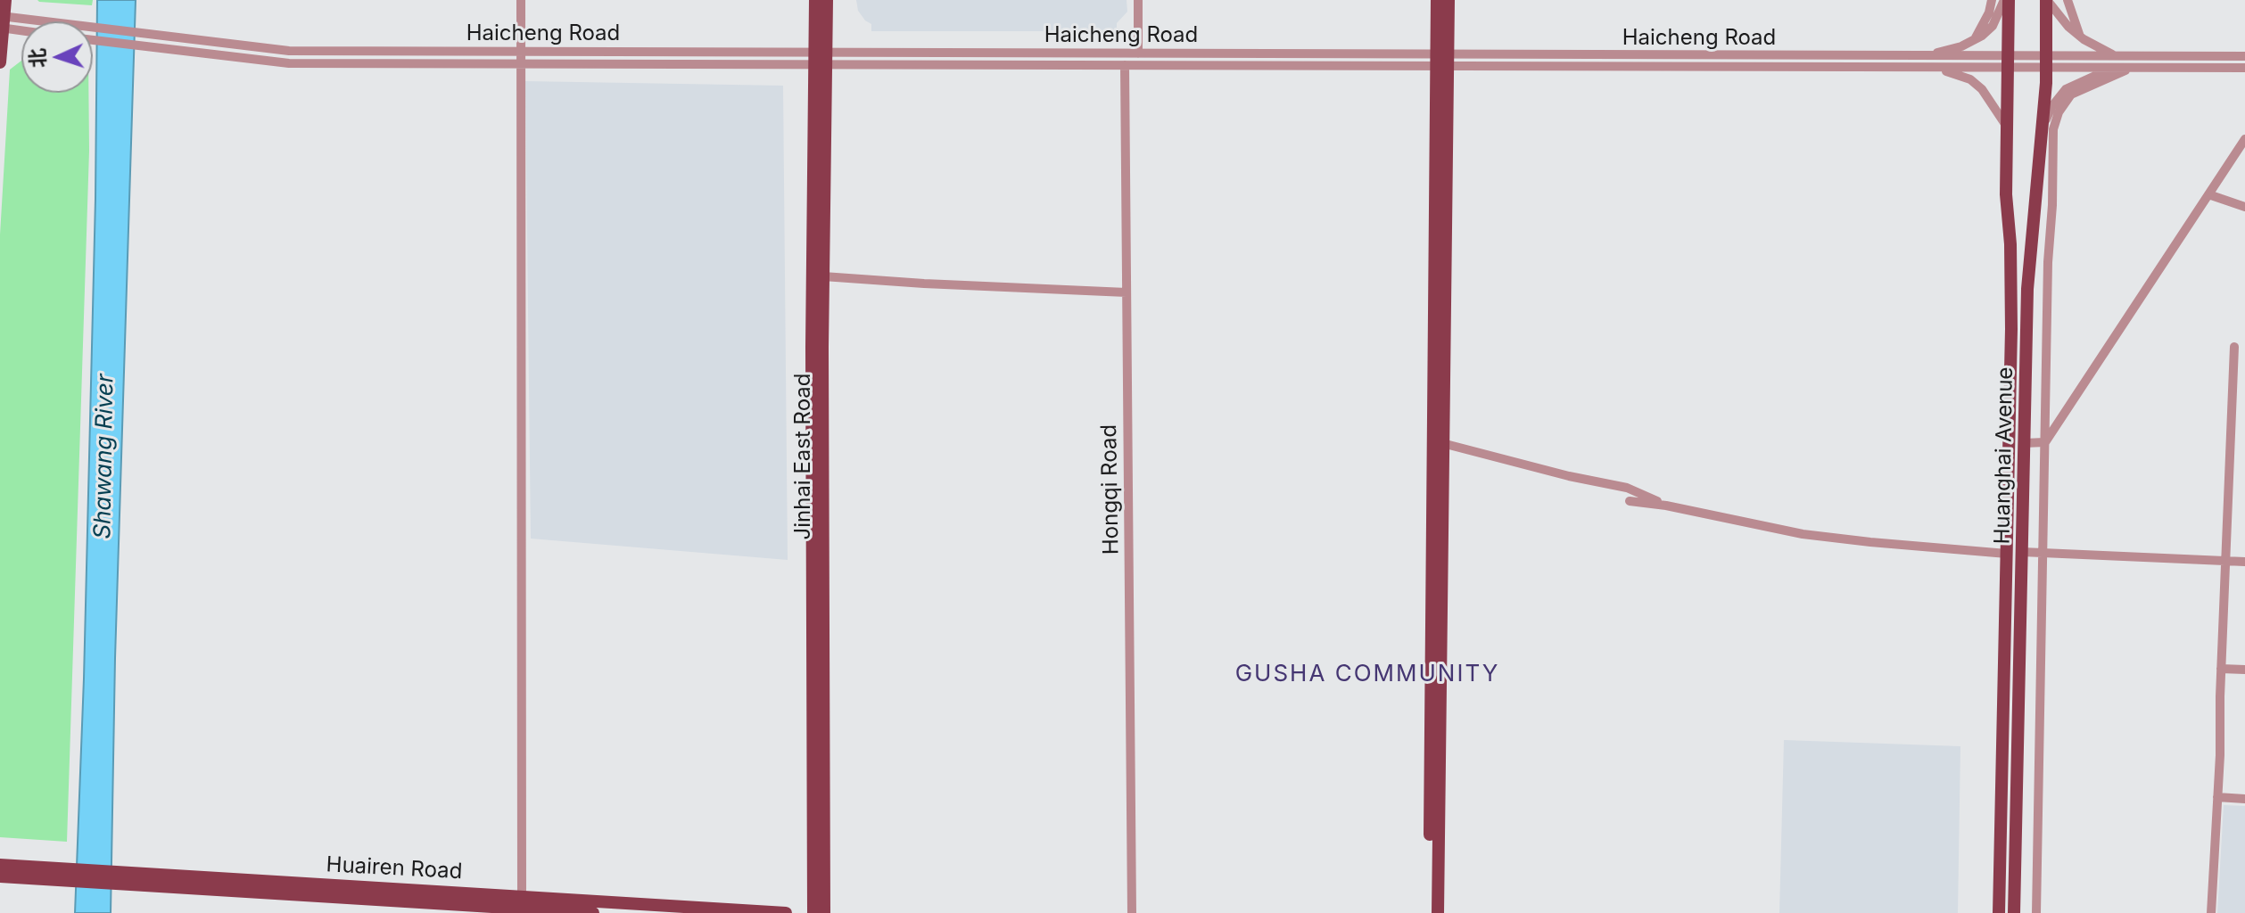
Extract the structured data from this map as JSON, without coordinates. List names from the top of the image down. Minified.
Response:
{"streets":{"main road":["Huanghai Avenue","Jinhai East Road","Huairen Road"],"street":["Haicheng Road","Hongqi Road"]},"crossings":[["Haicheng Road","Huanghai Avenue"],["Haicheng Road","Jinhai East Road"],["Haicheng Road","Hongqi Road"]],"districts":["GUSHA COMMUNITY"],"water":["Shawang River"],"north":"left"}
